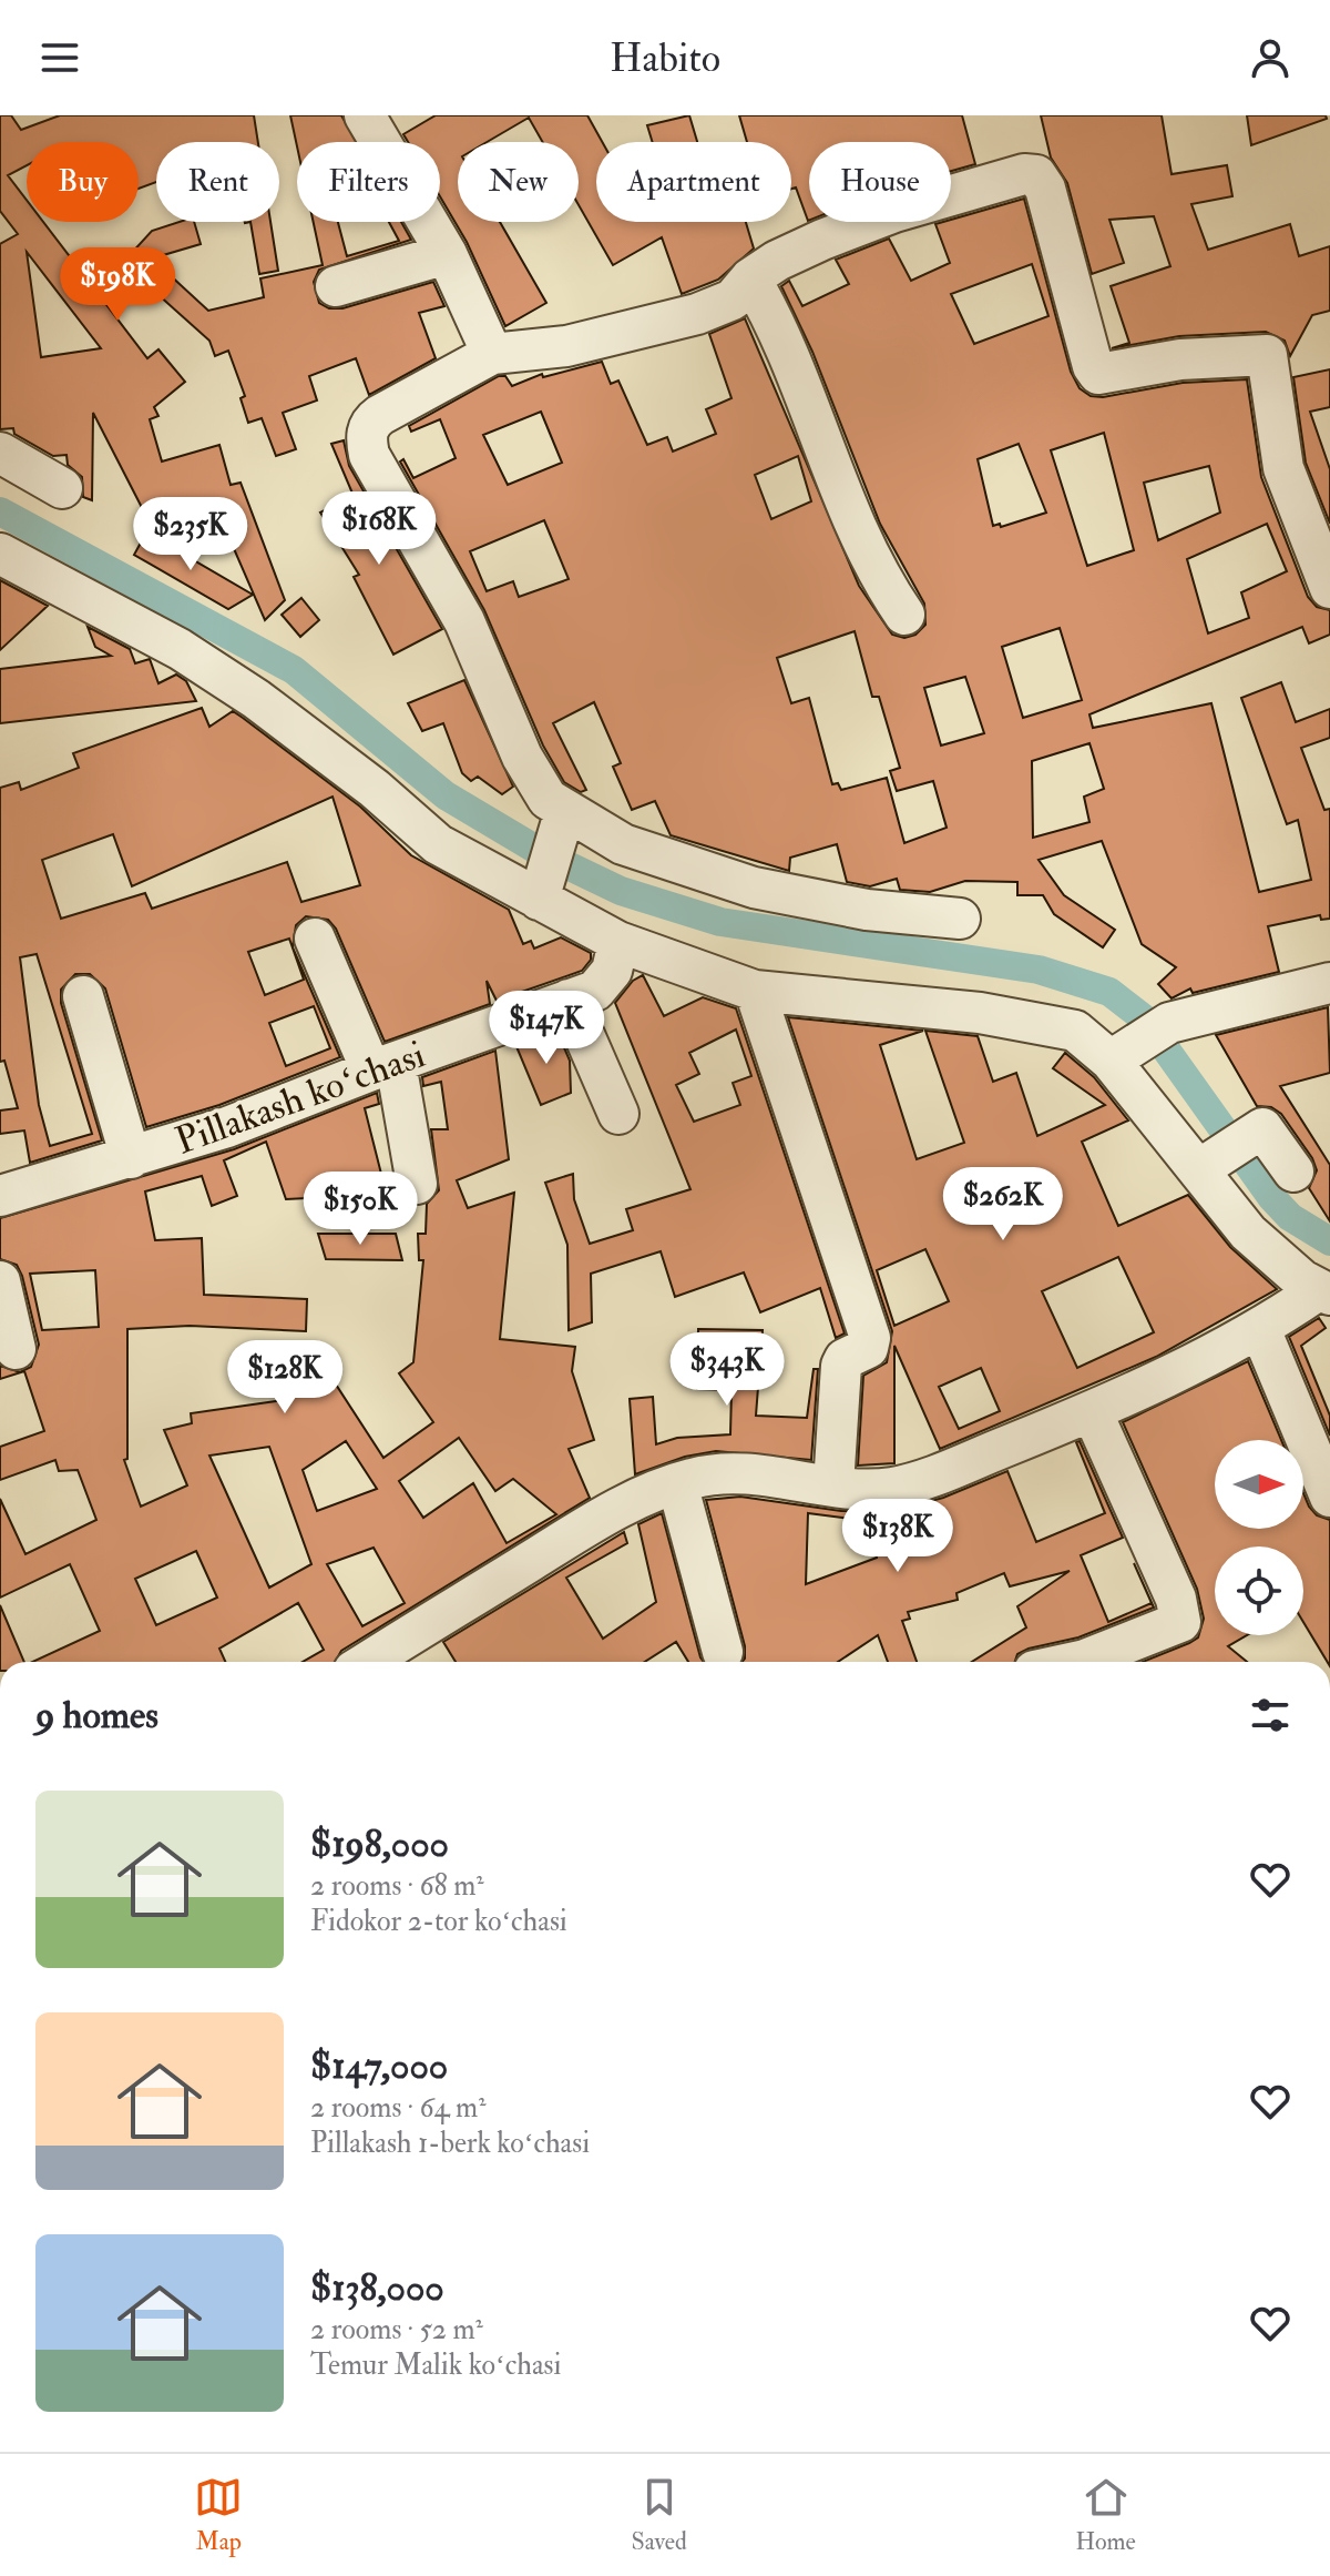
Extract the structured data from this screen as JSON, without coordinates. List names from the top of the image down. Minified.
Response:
{"streets":{"street":["Pillakash koʻchasi"]},"north":"right","page":{"header":"Habito","chip":["Buy","Rent","Filters","New","Apartment","House"],"price":["$198K","$168K","$235K","$147K","$262K","$150K","$343K","$128K","$138K"],"heading":"9 homes","list":[{"name":"$198,000","note":"2 rooms · 68 m² · Fidokor 2-tor koʻchasi"},{"name":"$147,000","note":"2 rooms · 64 m² · Pillakash 1-berk koʻchasi"},{"name":"$138,000","note":"2 rooms · 52 m² · Temur Malik koʻchasi"}],"tabs":["Map","Saved","Home"]}}
